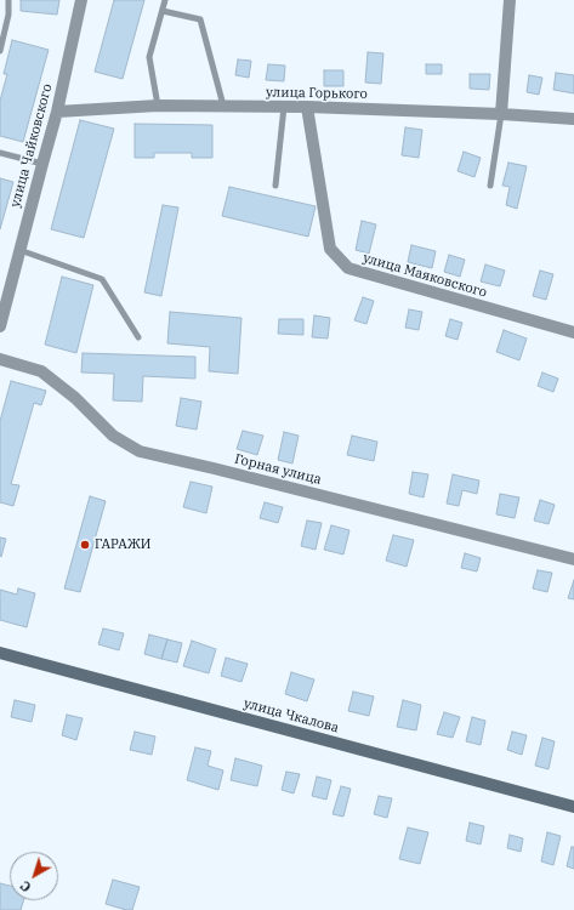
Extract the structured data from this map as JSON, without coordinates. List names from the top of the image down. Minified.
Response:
{"streets":{"main road":["улица Чкалова"],"street":["улица Горького","улица Чайковского","улица Маяковского","Горная улица"]},"crossings":[["улица Горького","улица Чайковского"],["улица Горького","улица Маяковского"]],"places":["ГАРАЖИ"],"north":"bottom left"}
